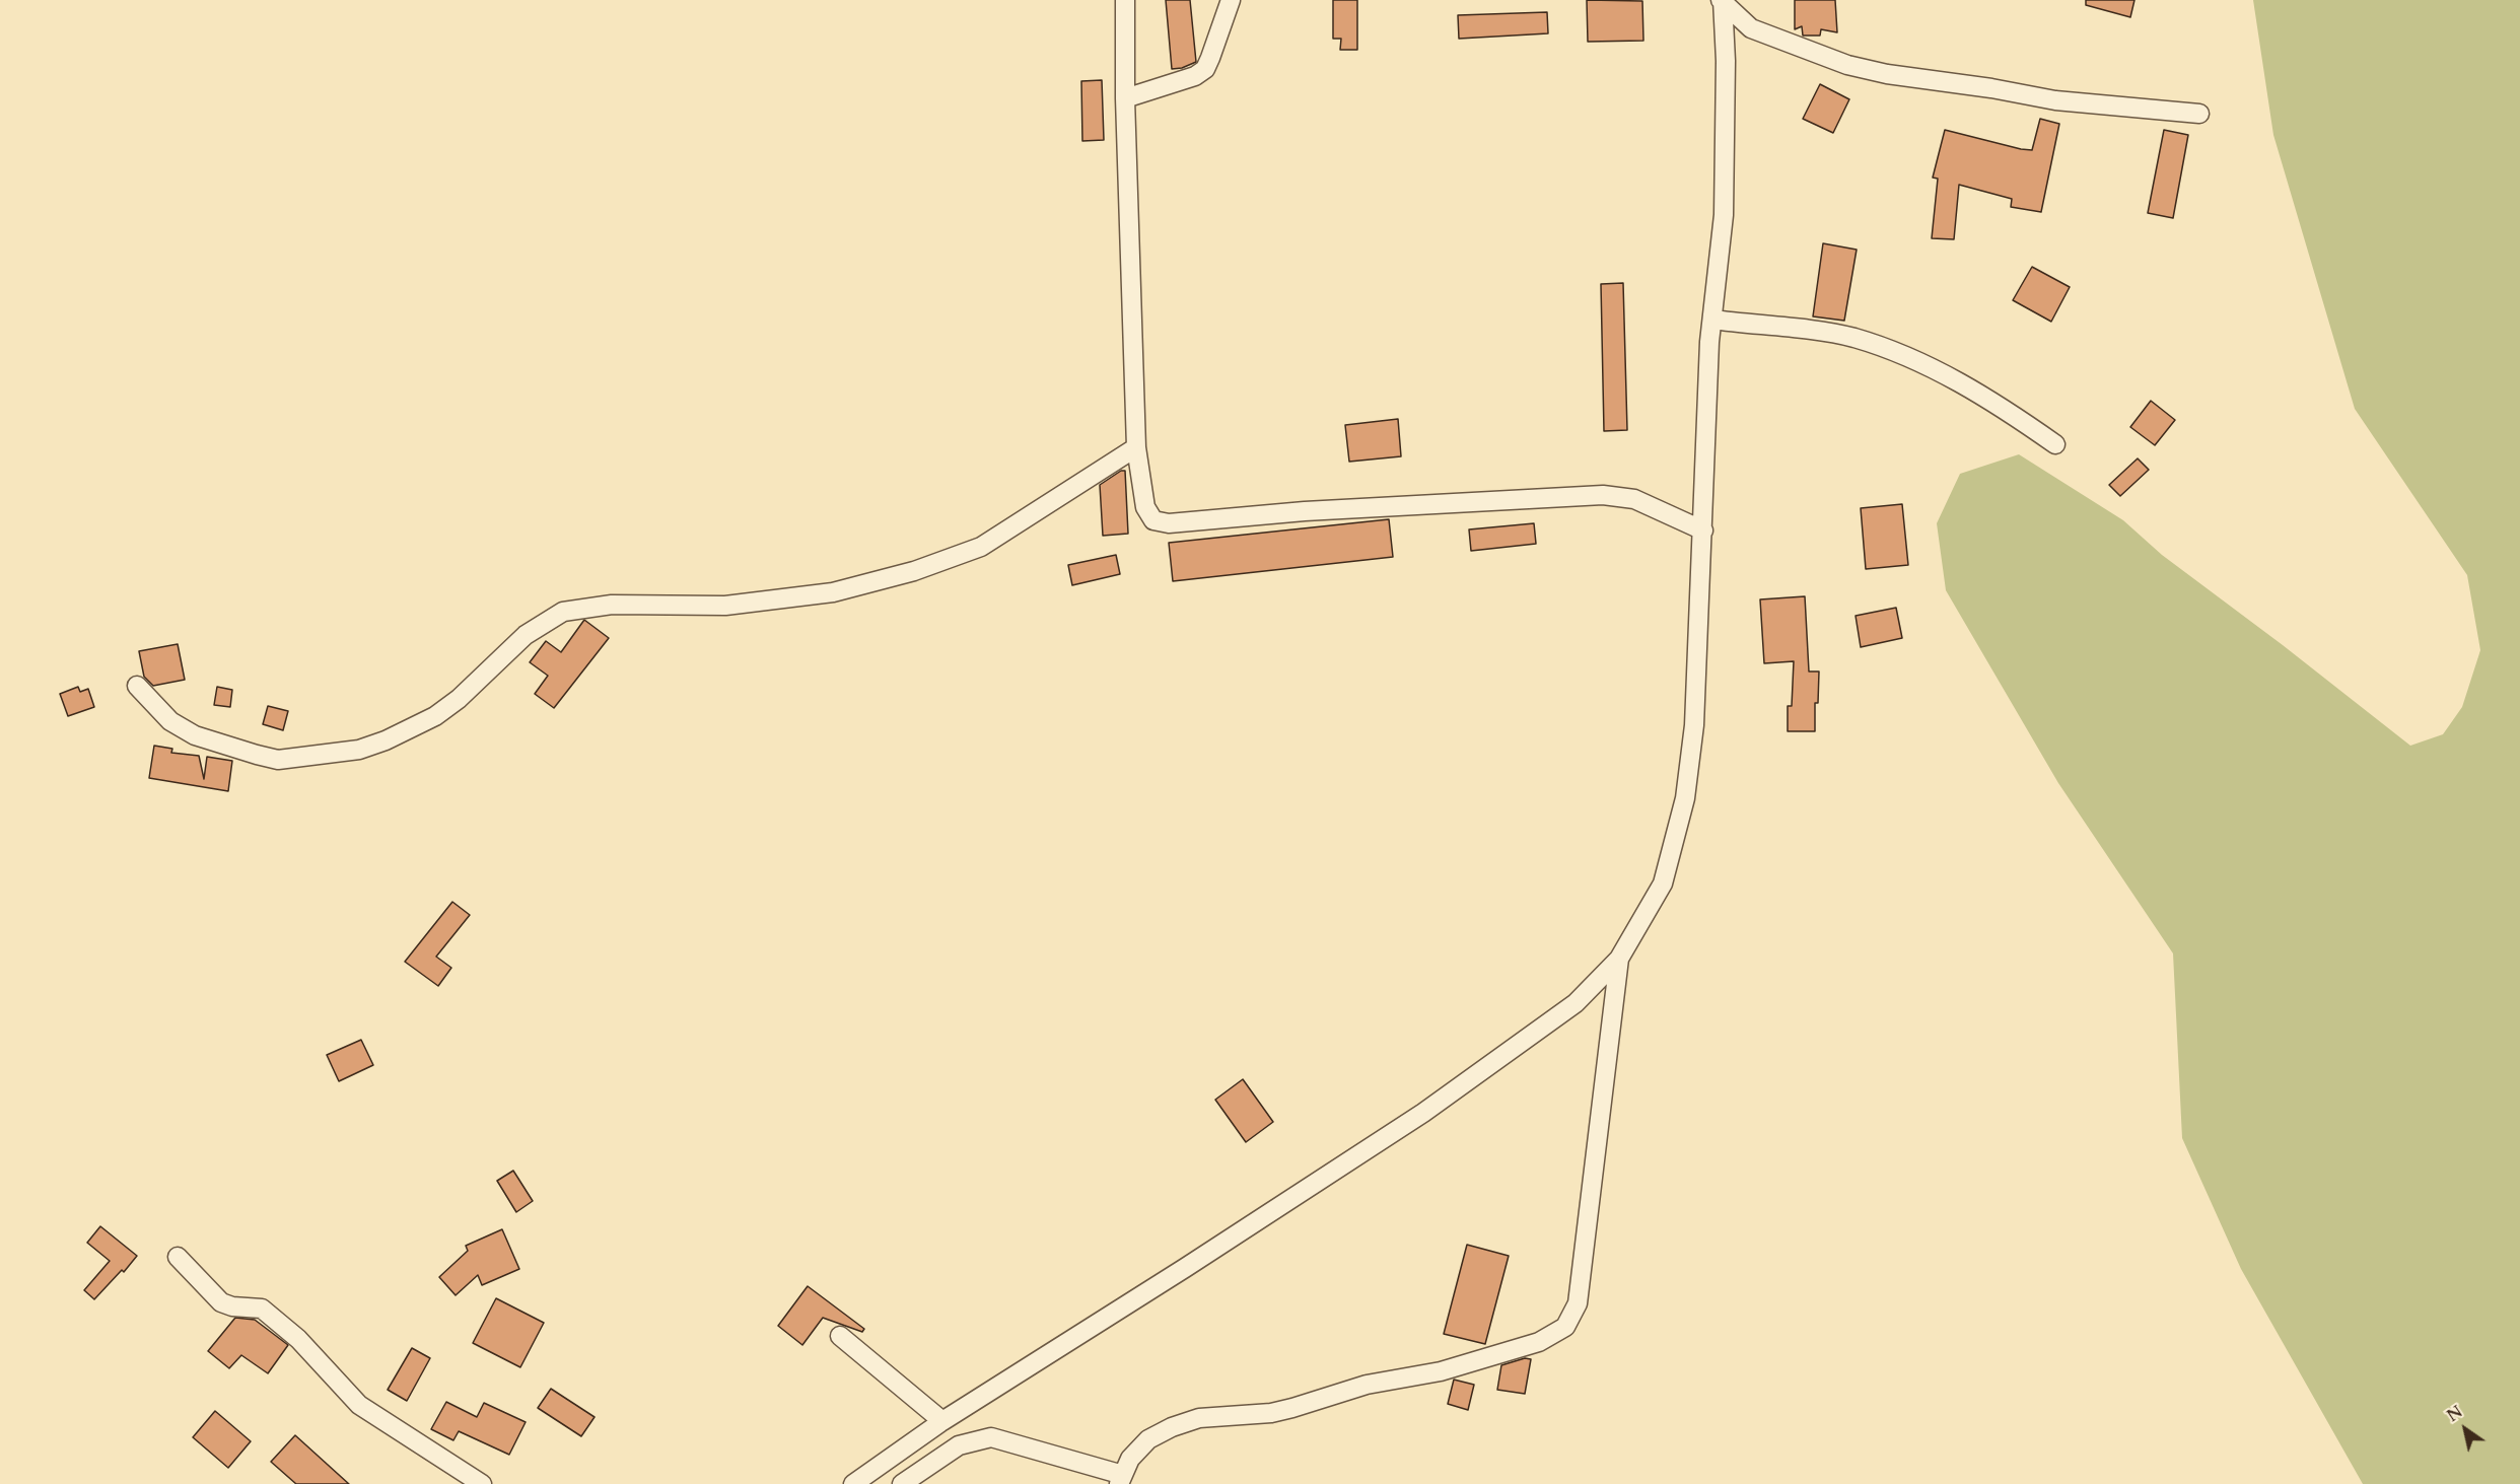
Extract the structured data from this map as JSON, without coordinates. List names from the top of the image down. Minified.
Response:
{"north":"top left"}
